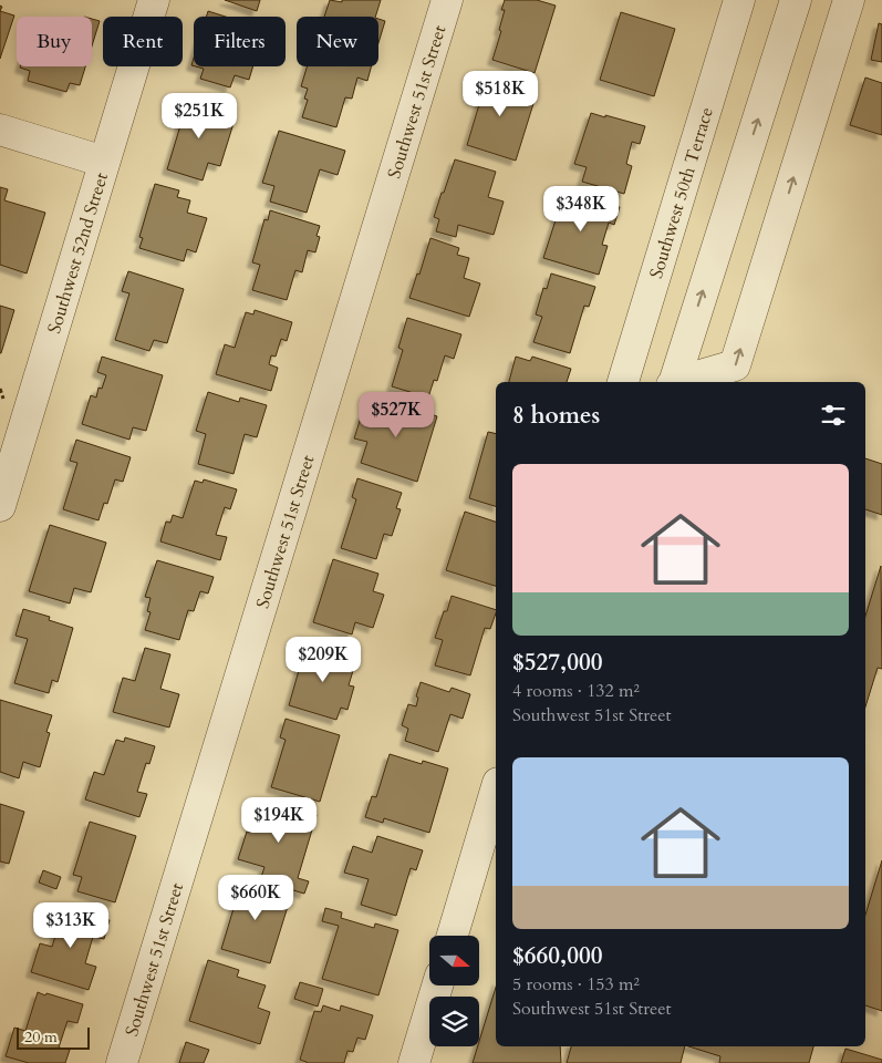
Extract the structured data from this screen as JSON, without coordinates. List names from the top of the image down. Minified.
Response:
{"streets":{"street":["Southwest 51st Street","Southwest 50th Terrace","Southwest 52nd Street"]},"scale_bar":"20 m","north":"right","page":{"chip":["Buy","Rent","Filters","New"],"price":["$518K","$251K","$348K","$527K","$209K","$194K","$660K","$313K"],"heading":"8 homes","list":[{"name":"$527,000","note":"4 rooms · 132 m² · Southwest 51st Street"},{"name":"$660,000","note":"5 rooms · 153 m² · Southwest 51st Street"}],"scale":"20 m"}}
